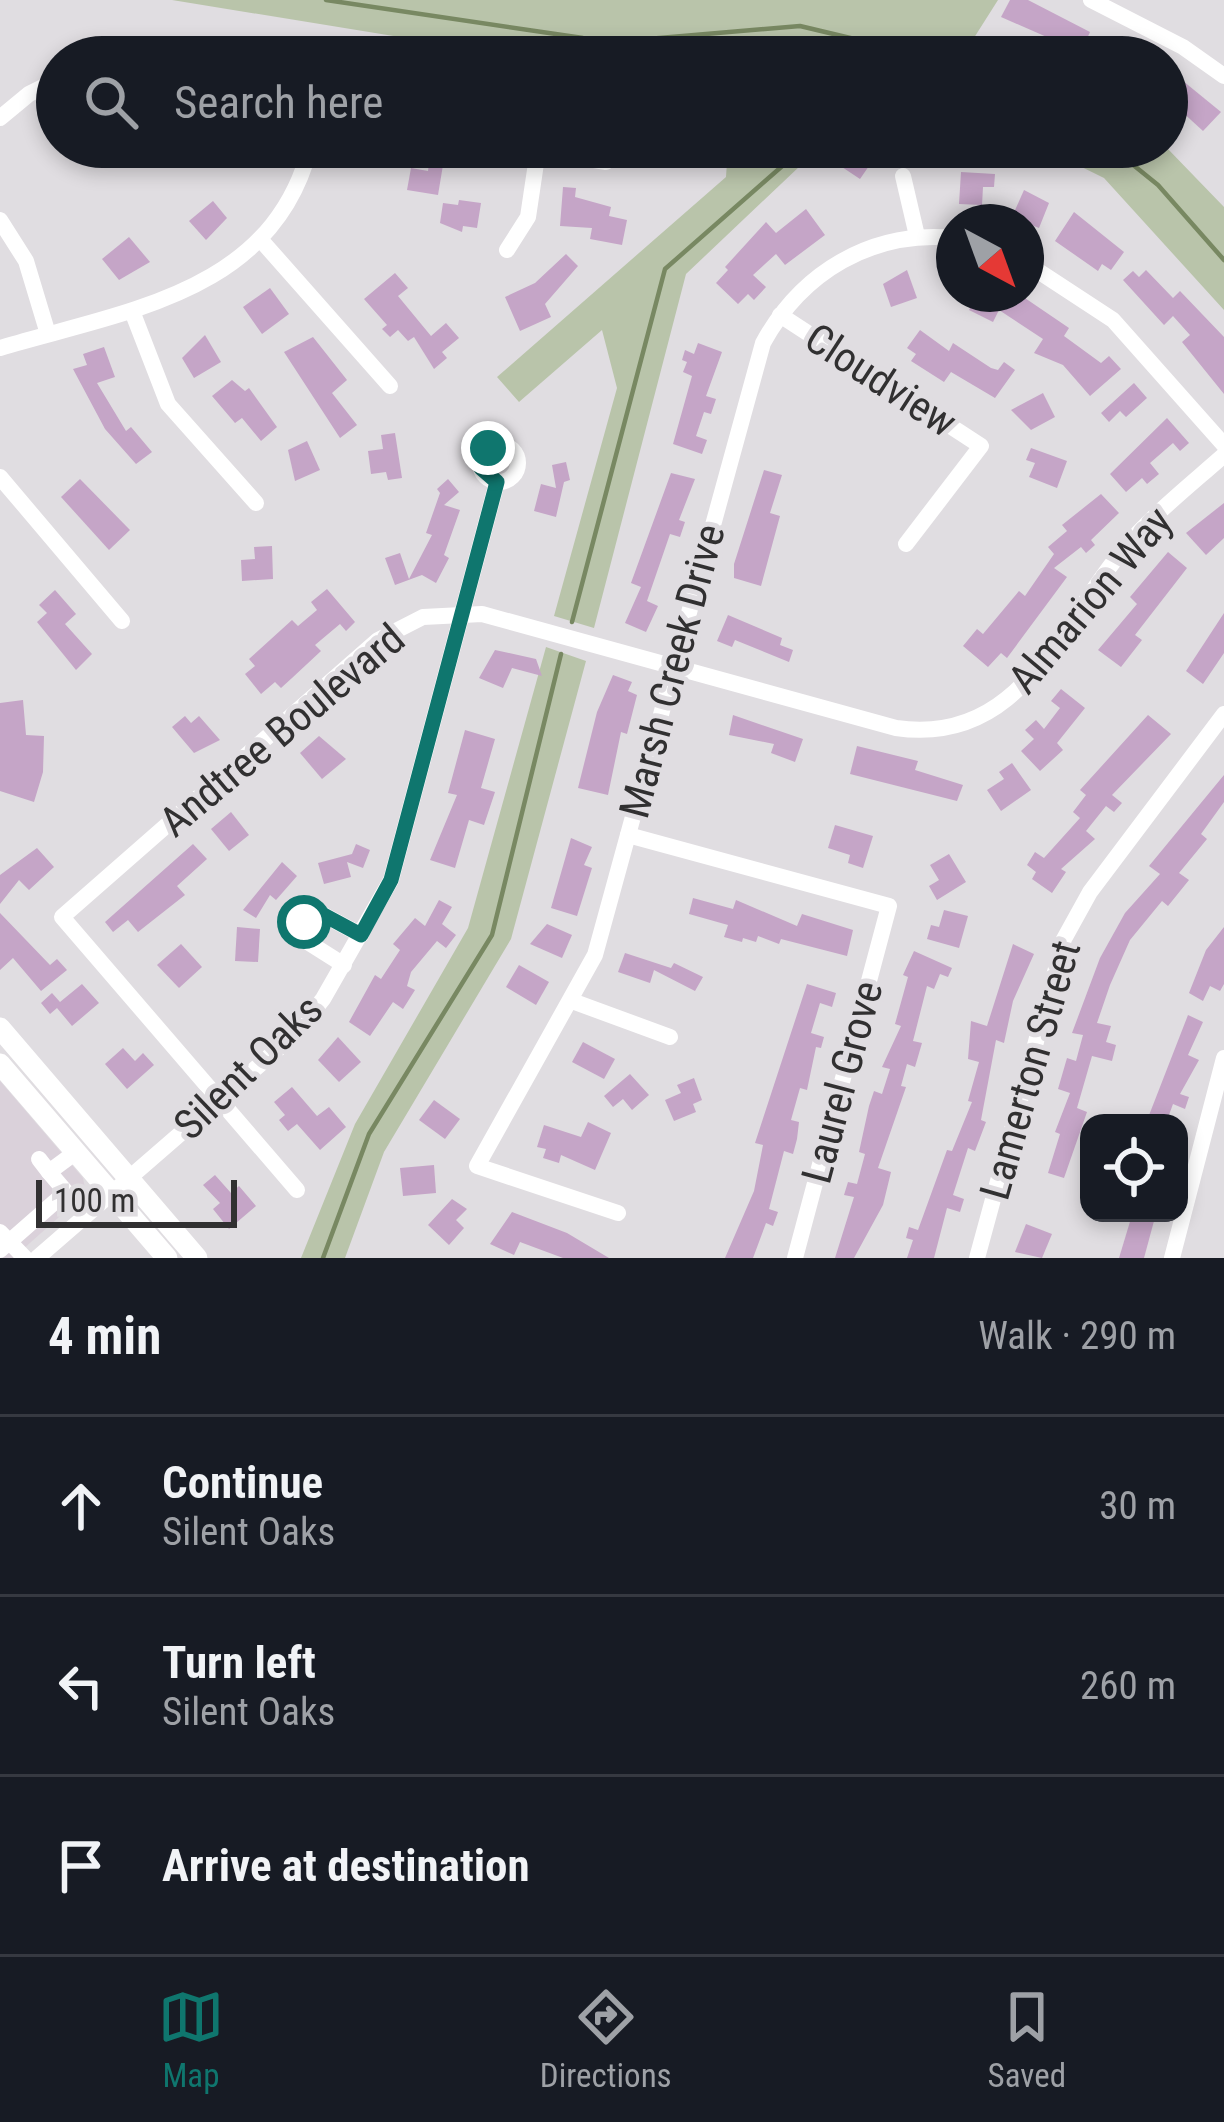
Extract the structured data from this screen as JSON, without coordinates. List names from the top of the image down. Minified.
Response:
{"streets":{"street":["Cloudview","Almarion Way","Marsh Creek Drive","Andtree Boulevard","Silent Oaks","Lamerton Street","Laurel Grove"]},"crossings":[["Cloudview","Marsh Creek Drive"],["Almarion Way","Andtree Boulevard"],["Marsh Creek Drive","Andtree Boulevard"],["Marsh Creek Drive","Laurel Grove"],["Andtree Boulevard","Silent Oaks"]],"scale_bar":"100 m","north":"bottom right","page":{"search":"Search here","scale":"100 m","heading":["4 min","Walk · 290 m"],"list":[["Continue","Silent Oaks","30 m"],["Turn left","Silent Oaks","260 m"],"Arrive at destination"],"nav":["Map","Directions","Saved"]}}
